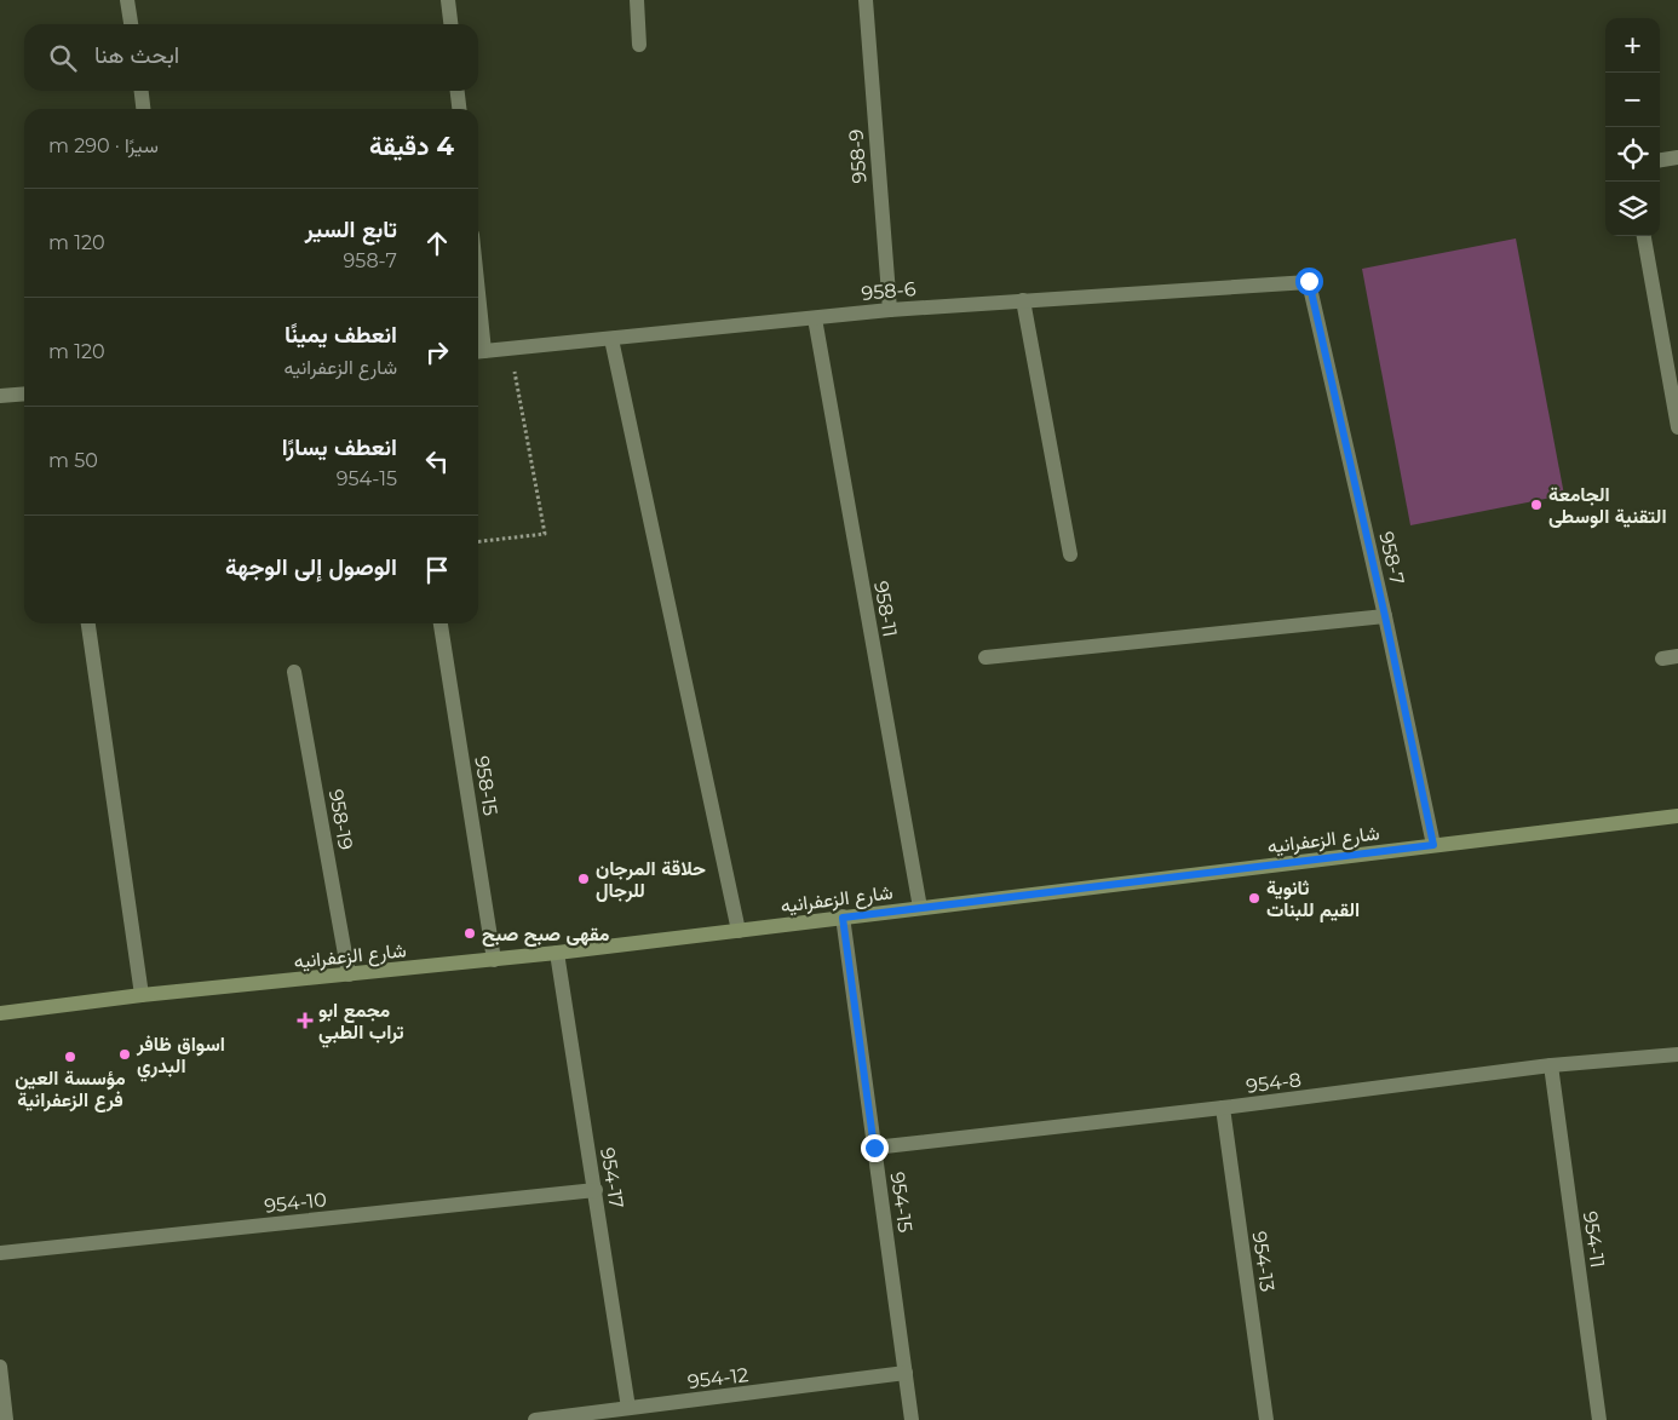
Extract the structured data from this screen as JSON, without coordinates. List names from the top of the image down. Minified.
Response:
{"streets":{"street":["958-9","958-6","958-7","958-11","958-15","958-19","شارع الزعفرانيه","954-8","954-17","954-10","954-15","954-11","954-13","954-12"]},"crossings":[["958-9","958-6"],["958-6","958-7"],["958-6","958-11"],["958-7","شارع الزعفرانيه"],["958-11","شارع الزعفرانيه"],["958-15","شارع الزعفرانيه"],["958-19","شارع الزعفرانيه"],["شارع الزعفرانيه","954-17"],["شارع الزعفرانيه","954-15"],["954-8","954-15"],["954-8","954-11"],["954-8","954-13"],["954-17","954-10"],["954-17","954-12"],["954-15","954-12"]],"places":{"other":["الجامعة التقنية الوسطى","حلاقة المرجان للرجال","ثانوية القيم للبنات","مقهى صبح صبح","اسواق ظافر البدري","مؤسسة العين فرع الزعفرانية"],"health":["مجمع ابو تراب الطبي"]},"page":{"map_buttons":["+","−"],"search":"ابحث هنا","heading":["4 دقيقة","سيرًا · 290 m"],"list":[["تابع السير","958-7","120 m"],["انعطف يمينًا","شارع الزعفرانيه","120 m"],["انعطف يسارًا","954-15","50 m"],"الوصول إلى الوجهة"]}}
